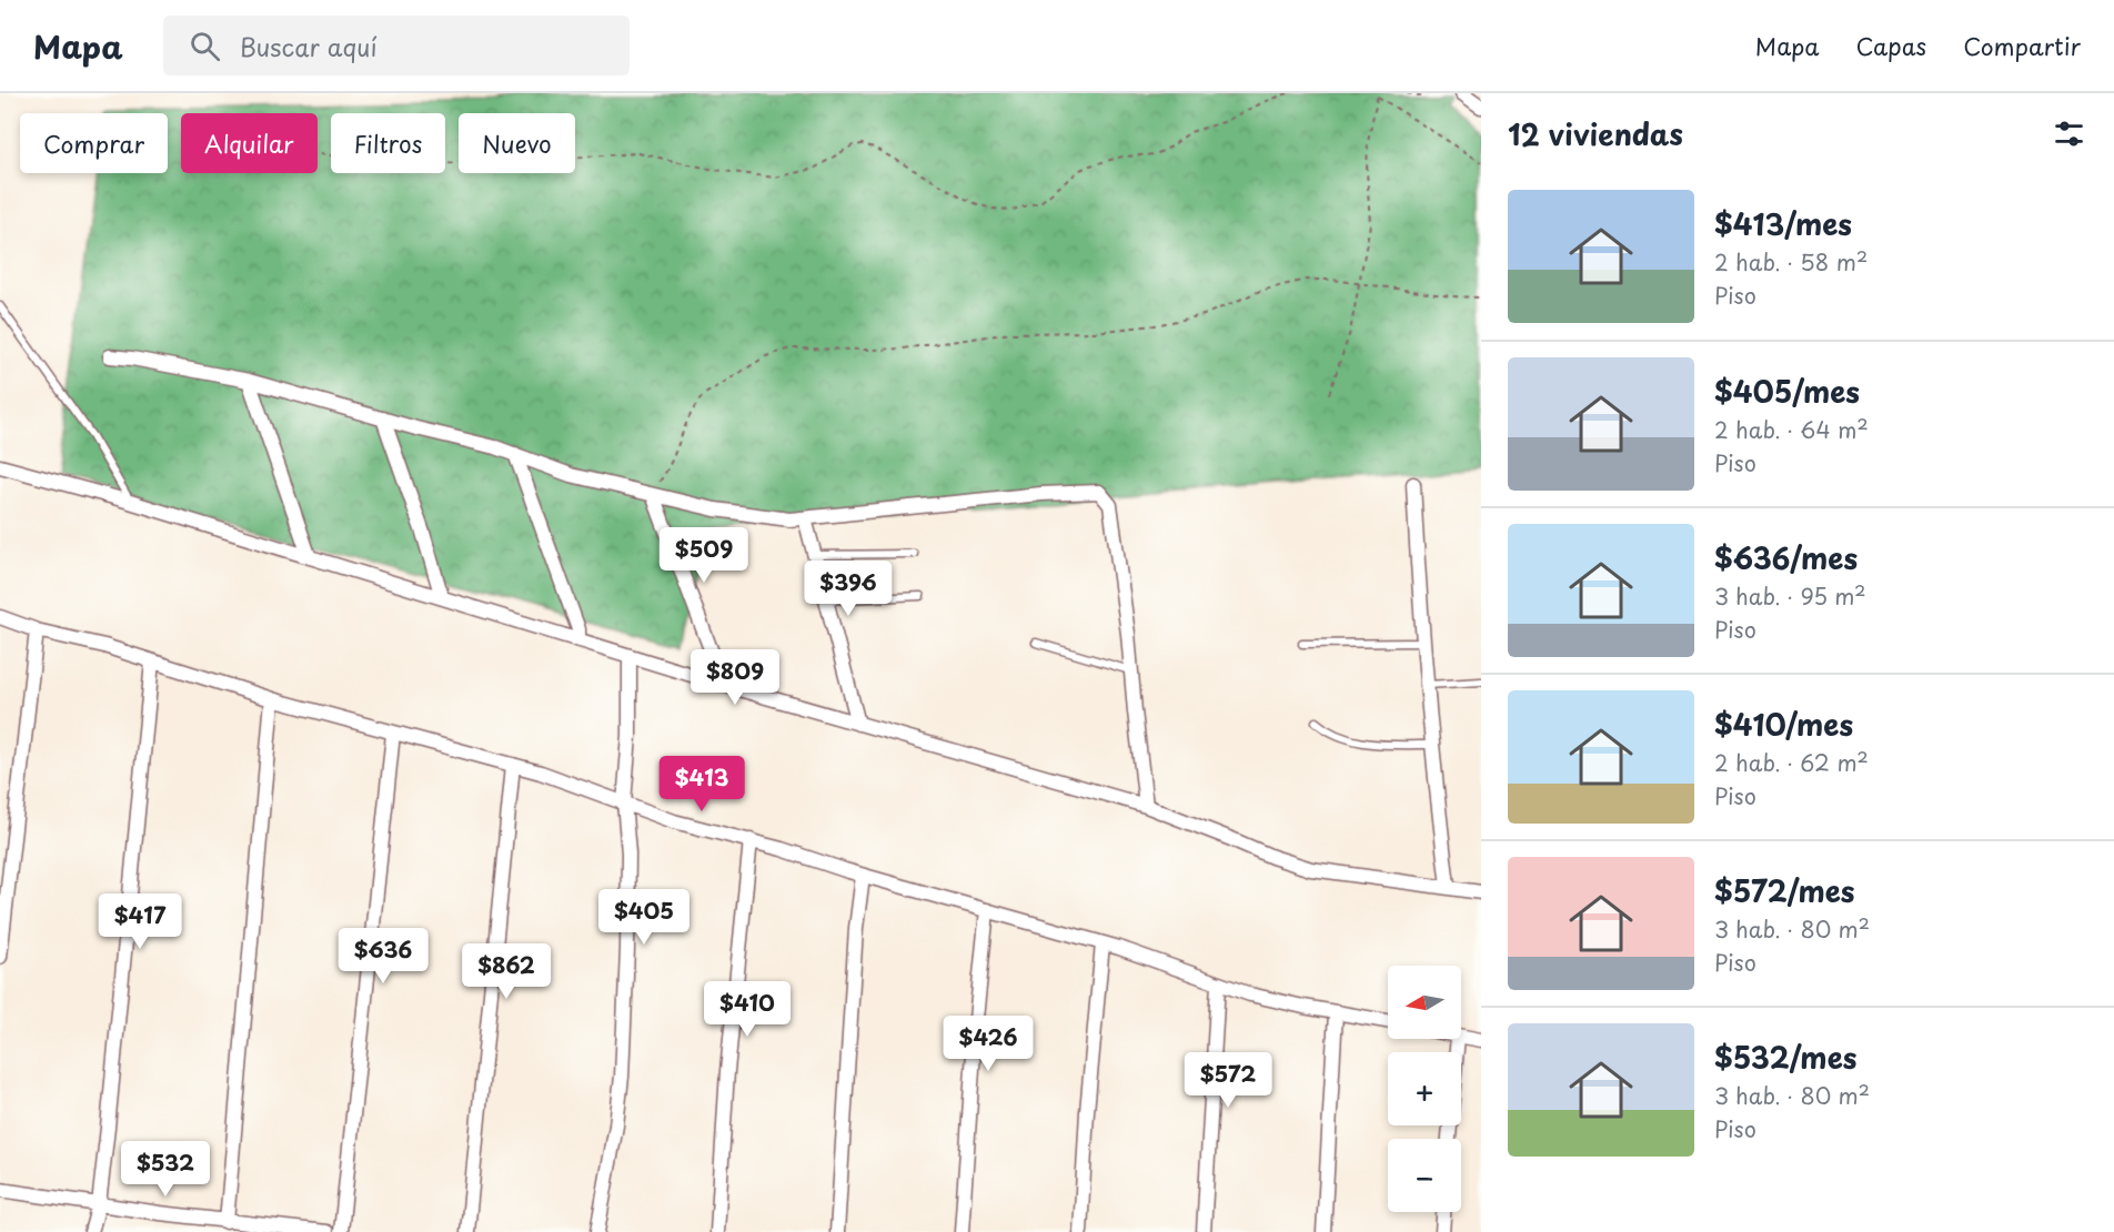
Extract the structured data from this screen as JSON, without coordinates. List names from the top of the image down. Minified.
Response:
{"north":"left","page":{"header":"Mapa","search":"Buscar aquí","nav":["Mapa","Capas","Compartir"],"heading":"12 viviendas","chip":["Comprar","Alquilar","Filtros","Nuevo"],"list":[{"name":"$413/mes","note":"2 hab. · 58 m² · Piso"},{"name":"$405/mes","note":"2 hab. · 64 m² · Piso"},{"name":"$636/mes","note":"3 hab. · 95 m² · Piso"},{"name":"$410/mes","note":"2 hab. · 62 m² · Piso"},{"name":"$572/mes","note":"3 hab. · 80 m² · Piso"},{"name":"$532/mes","note":"3 hab. · 80 m² · Piso"}],"price":["$509","$396","$809","$413","$405","$417","$636","$862","$410","$426","$572","$532"],"map_buttons":["+","−"]}}
